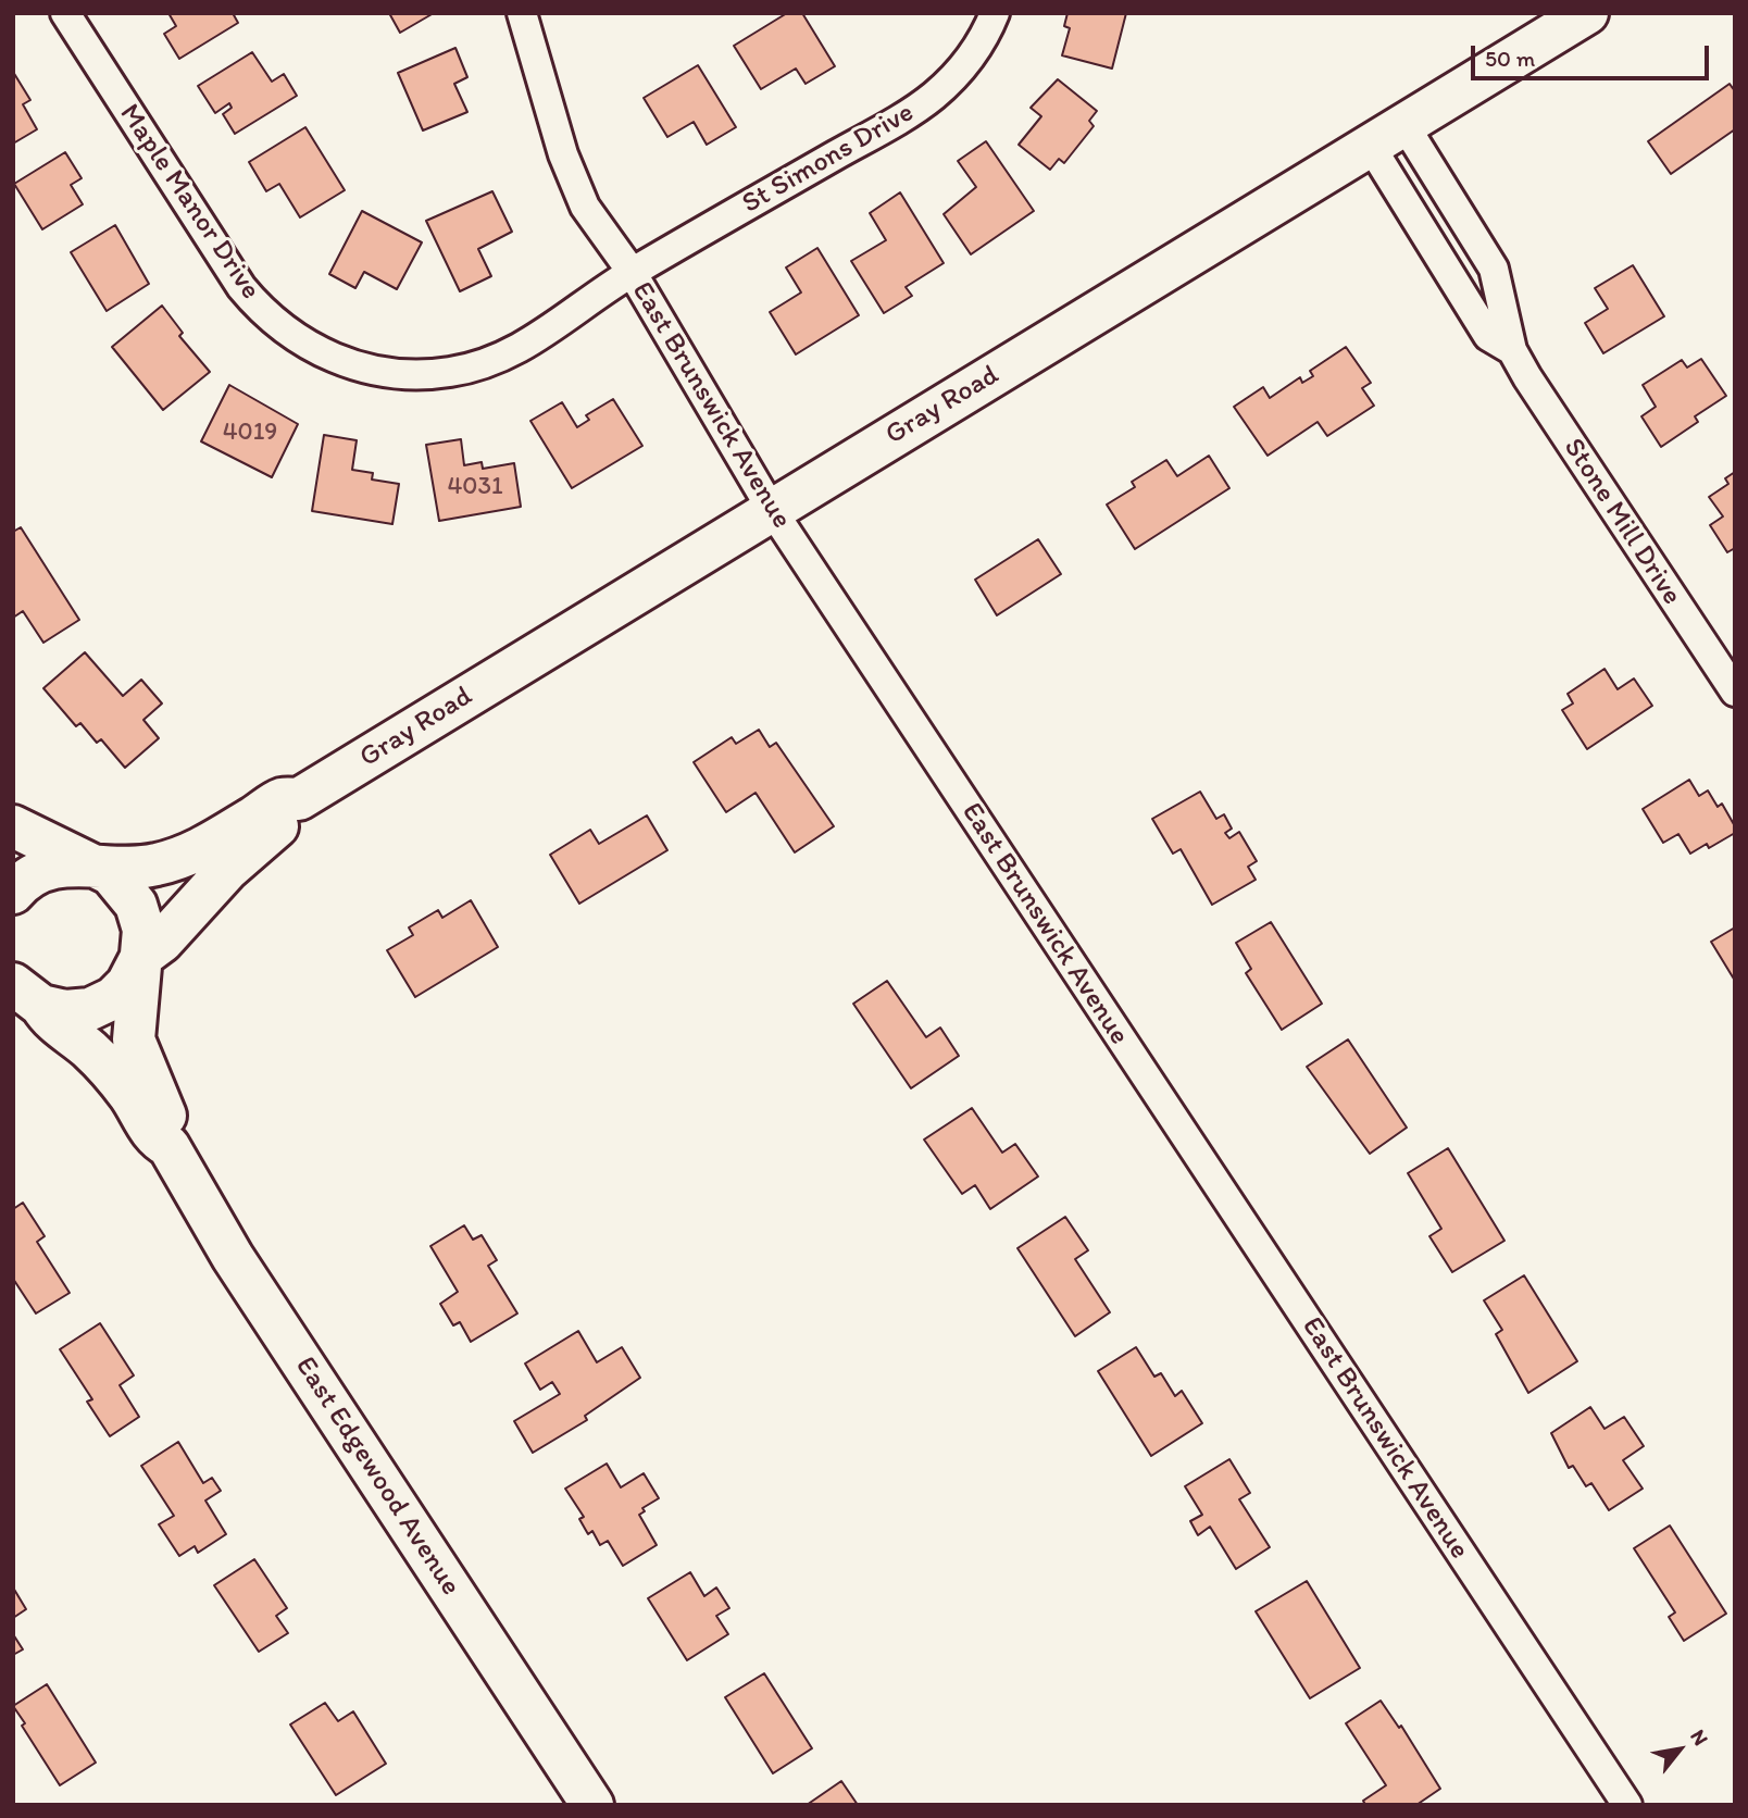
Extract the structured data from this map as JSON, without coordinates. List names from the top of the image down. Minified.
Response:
{"streets":{"street":["St Simons Drive","Maple Manor Drive","East Brunswick Avenue","Gray Road","Stone Mill Drive","East Edgewood Avenue"]},"crossings":[["St Simons Drive","Maple Manor Drive"],["St Simons Drive","East Brunswick Avenue"],["Maple Manor Drive","East Brunswick Avenue"],["East Brunswick Avenue","Gray Road"],["Gray Road","Stone Mill Drive"],["Gray Road","East Edgewood Avenue"]],"house_numbers":["4019","4031"],"scale_bar":"50 m","north":"top right"}
